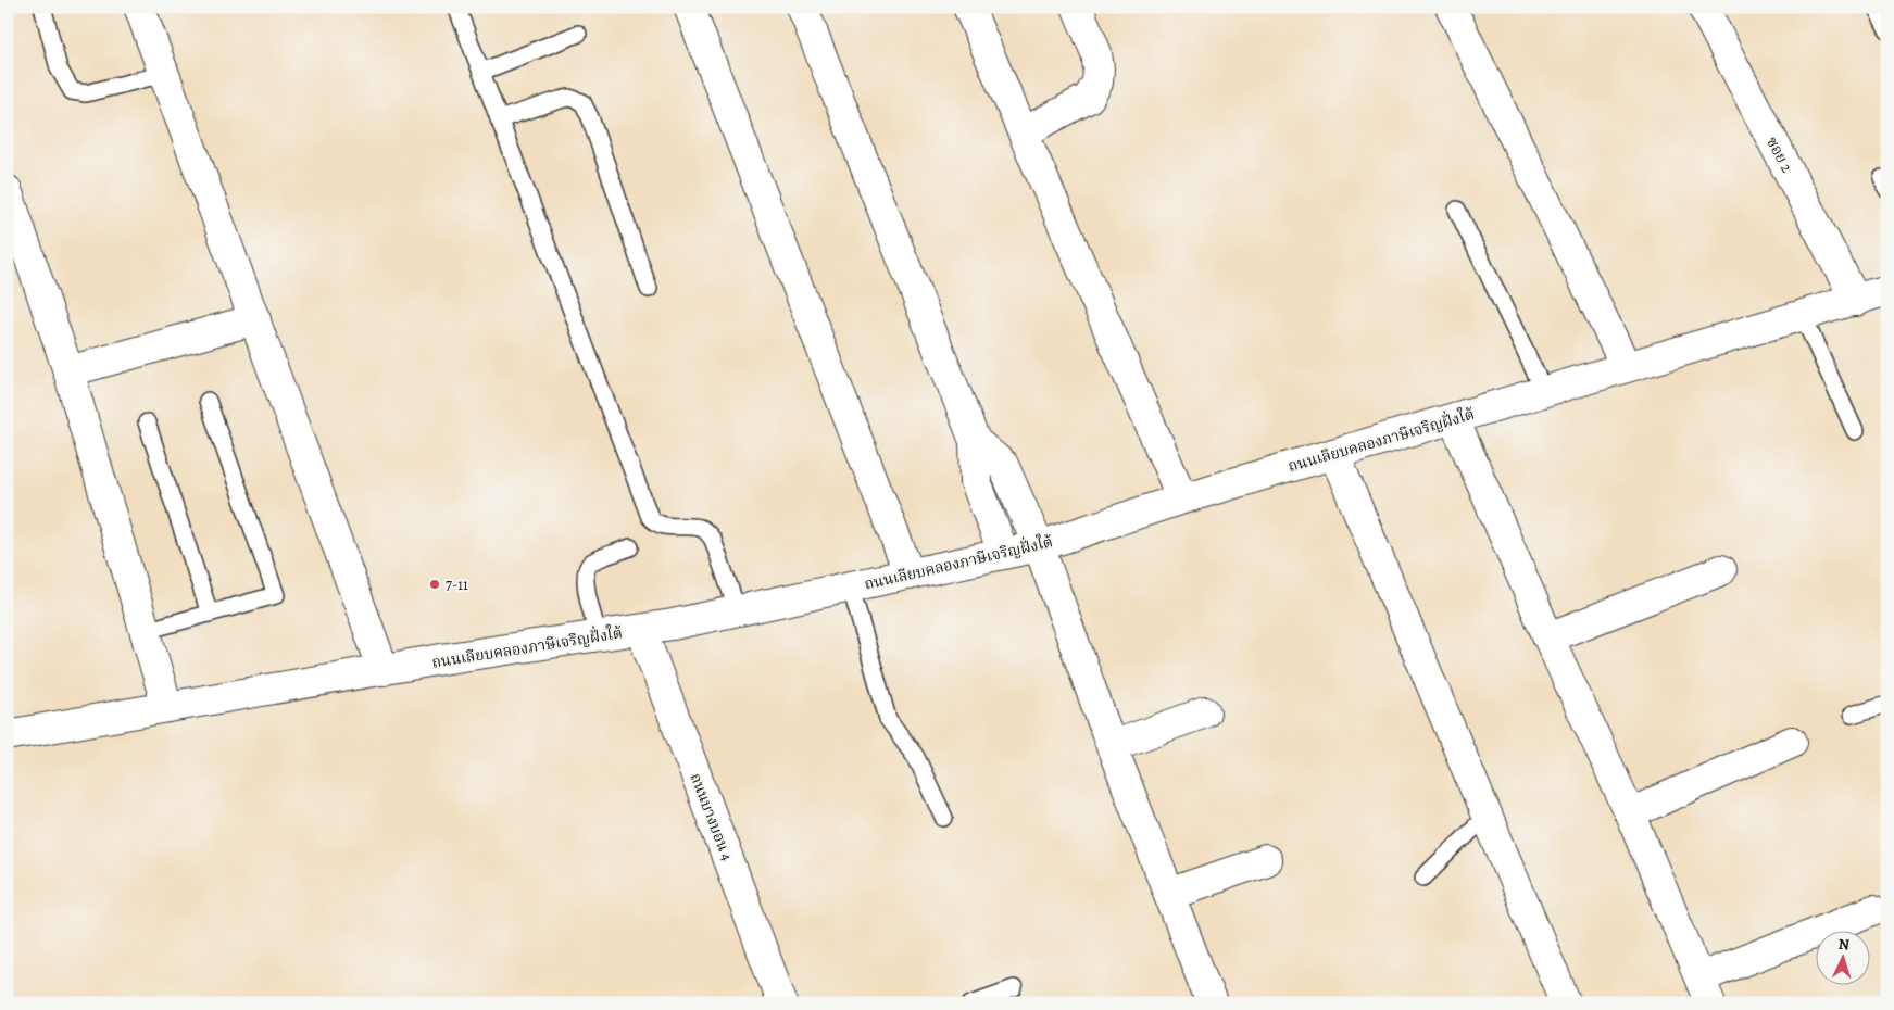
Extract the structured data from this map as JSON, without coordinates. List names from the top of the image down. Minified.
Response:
{"streets":{"street":["ซอย 2","ถนนเลียบคลองภาษีเจริญฝั่งใต้","ถนนบางบอน 4"]},"crossings":[["ซอย 2","ถนนเลียบคลองภาษีเจริญฝั่งใต้"],["ถนนเลียบคลองภาษีเจริญฝั่งใต้","ถนนบางบอน 4"]],"places":["7-11"],"north":"top"}
